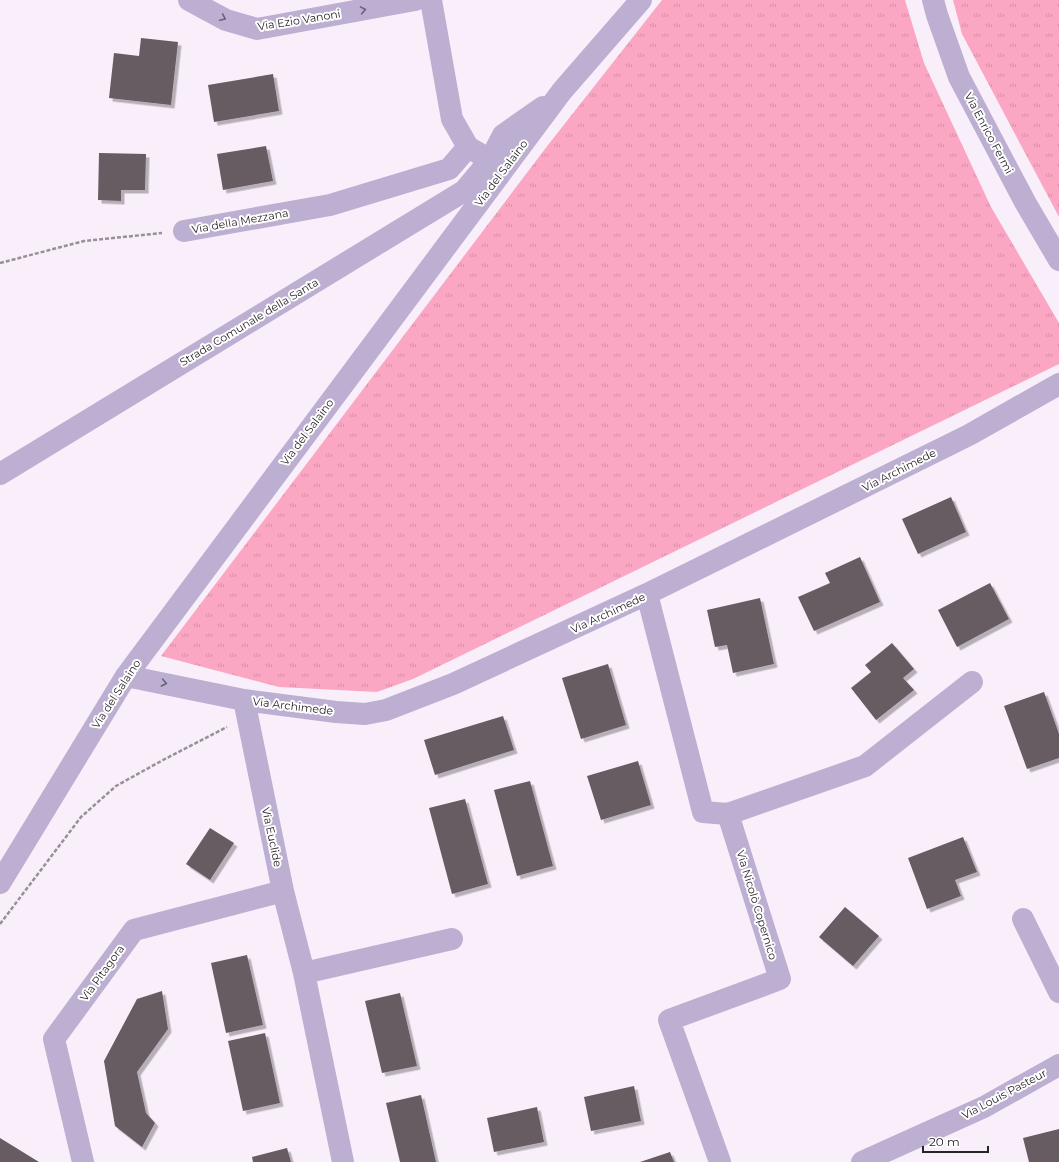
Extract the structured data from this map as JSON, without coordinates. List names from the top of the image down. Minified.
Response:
{"streets":{"street":["Via Ezio Vanoni","Via Enrico Fermi","Via del Salaino","Via della Mezzana","Strada Comunale della Santa","Via Archimede","Via Euclide","Via Nicolò Copernico","Via Pitagora","Via Louis Pasteur"]},"crossings":[["Via del Salaino","Strada Comunale della Santa"],["Via del Salaino","Via Archimede"],["Via Archimede","Via Euclide"],["Via Euclide","Via Pitagora"]],"one_way":["Via Ezio Vanoni"],"scale_bar":"20 m"}
